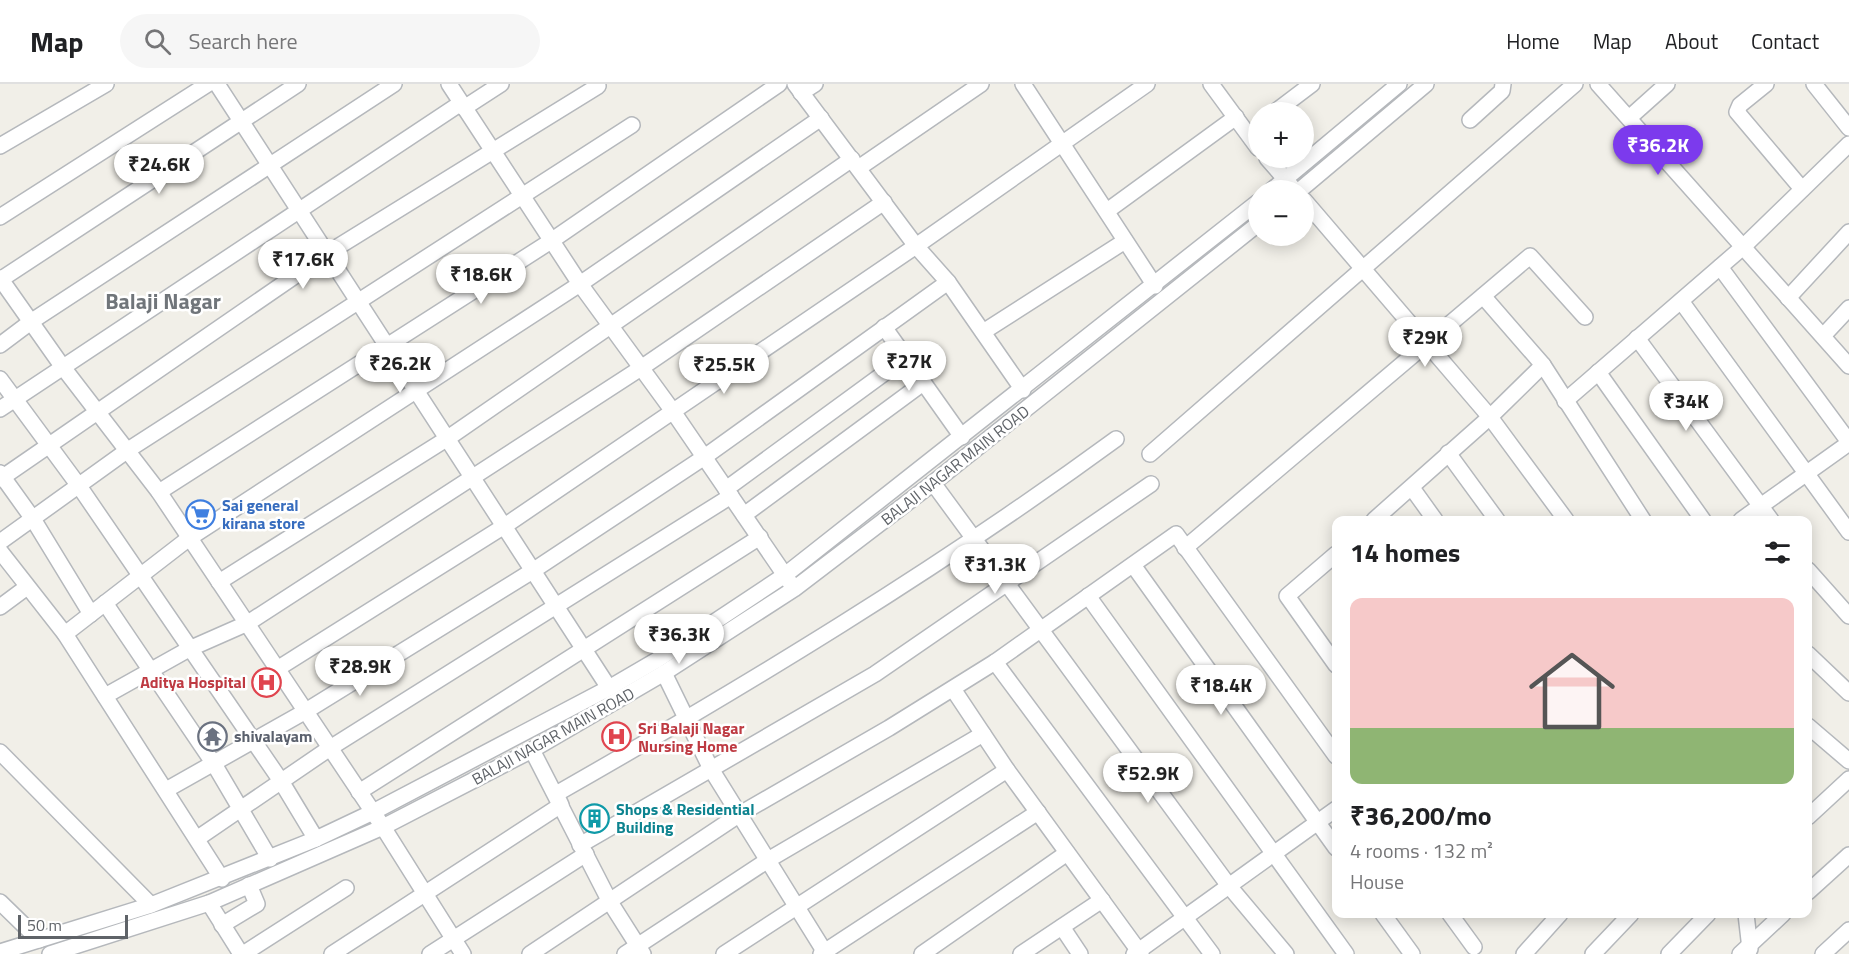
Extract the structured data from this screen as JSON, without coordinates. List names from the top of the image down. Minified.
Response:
{"streets":{"street":["BALAJI NAGAR MAIN ROAD"]},"districts":["Balaji Nagar"],"places":{"supermarket":["Sai general kirana store"],"hospital":["Aditya Hospital","Sri Balaji Nagar Nursing Home"],"temple":["shivalayam"],"building":["Shops & Residential Building"]},"scale_bar":"50 m","page":{"header":"Map","search":"Search here","nav":["Home","Map","About","Contact"],"map_buttons":["+","−"],"price":["₹36.2K","₹24.6K","₹17.6K","₹18.6K","₹29K","₹27K","₹26.2K","₹25.5K","₹34K","₹31.3K","₹36.3K","₹28.9K","₹18.4K","₹52.9K"],"heading":"14 homes","list":[{"name":"₹36,200/mo","note":"4 rooms · 132 m² · House"}],"scale":"50 m"}}
